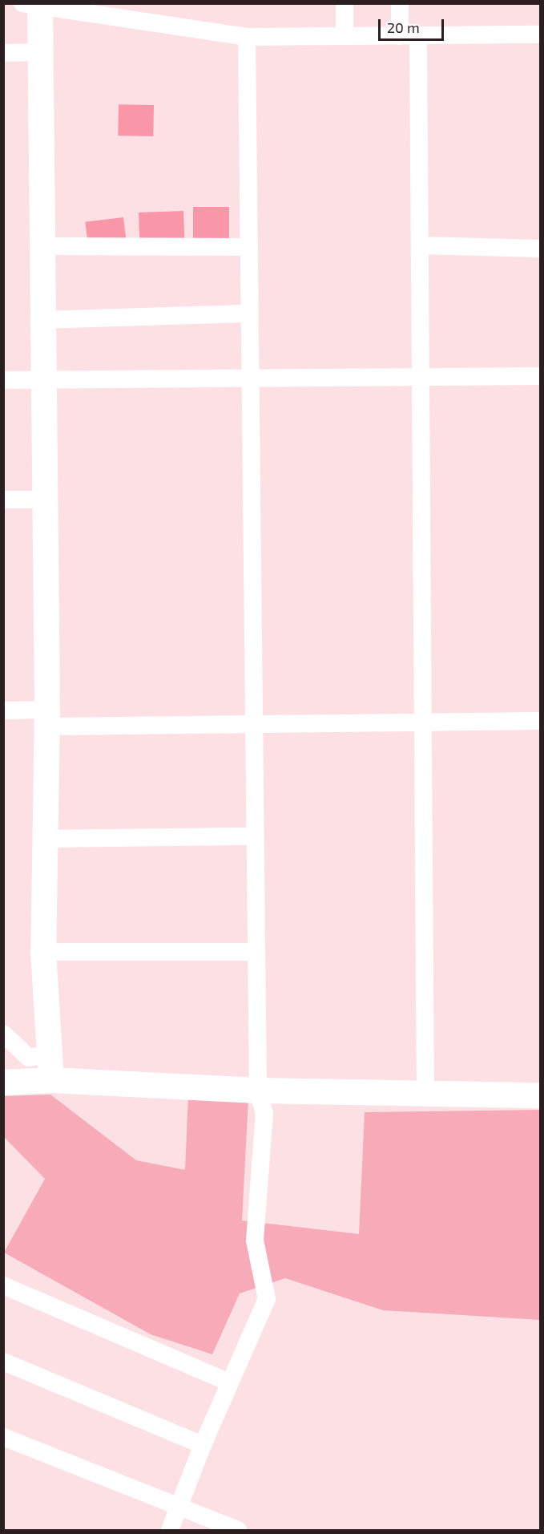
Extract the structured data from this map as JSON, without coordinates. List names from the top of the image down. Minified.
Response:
{"scale_bar":"20 m"}
